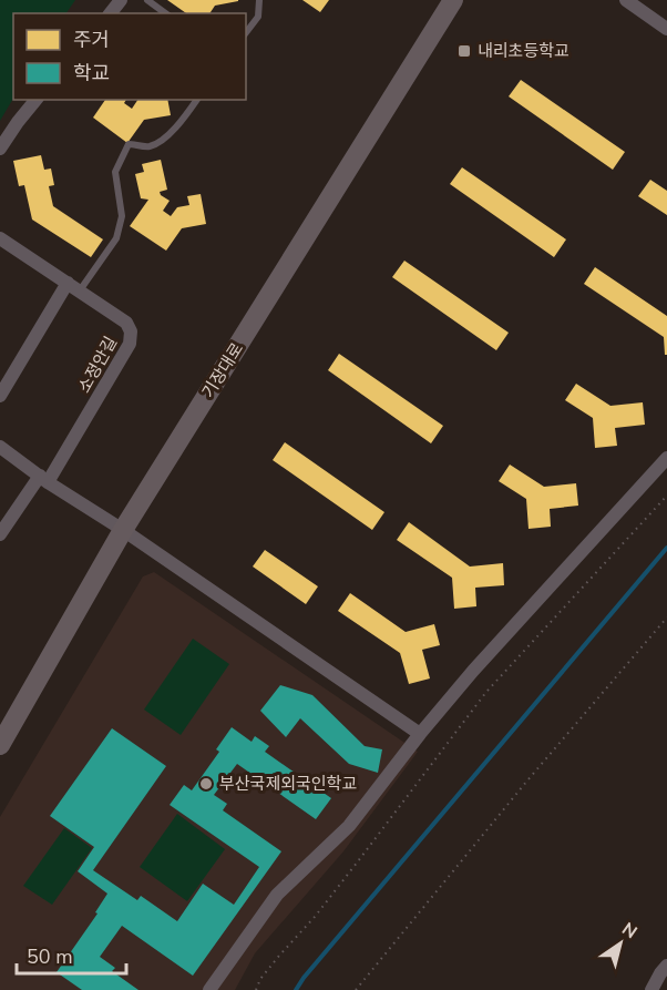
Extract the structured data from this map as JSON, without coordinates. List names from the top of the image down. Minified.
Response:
{"streets":{"main road":["기장대로"],"street":["소정안길"]},"places":{"transit":["내리초등학교"],"other":["부산국제외국인학교"]},"legend":["주거","학교"],"scale_bar":"50 m","north":"top right"}
